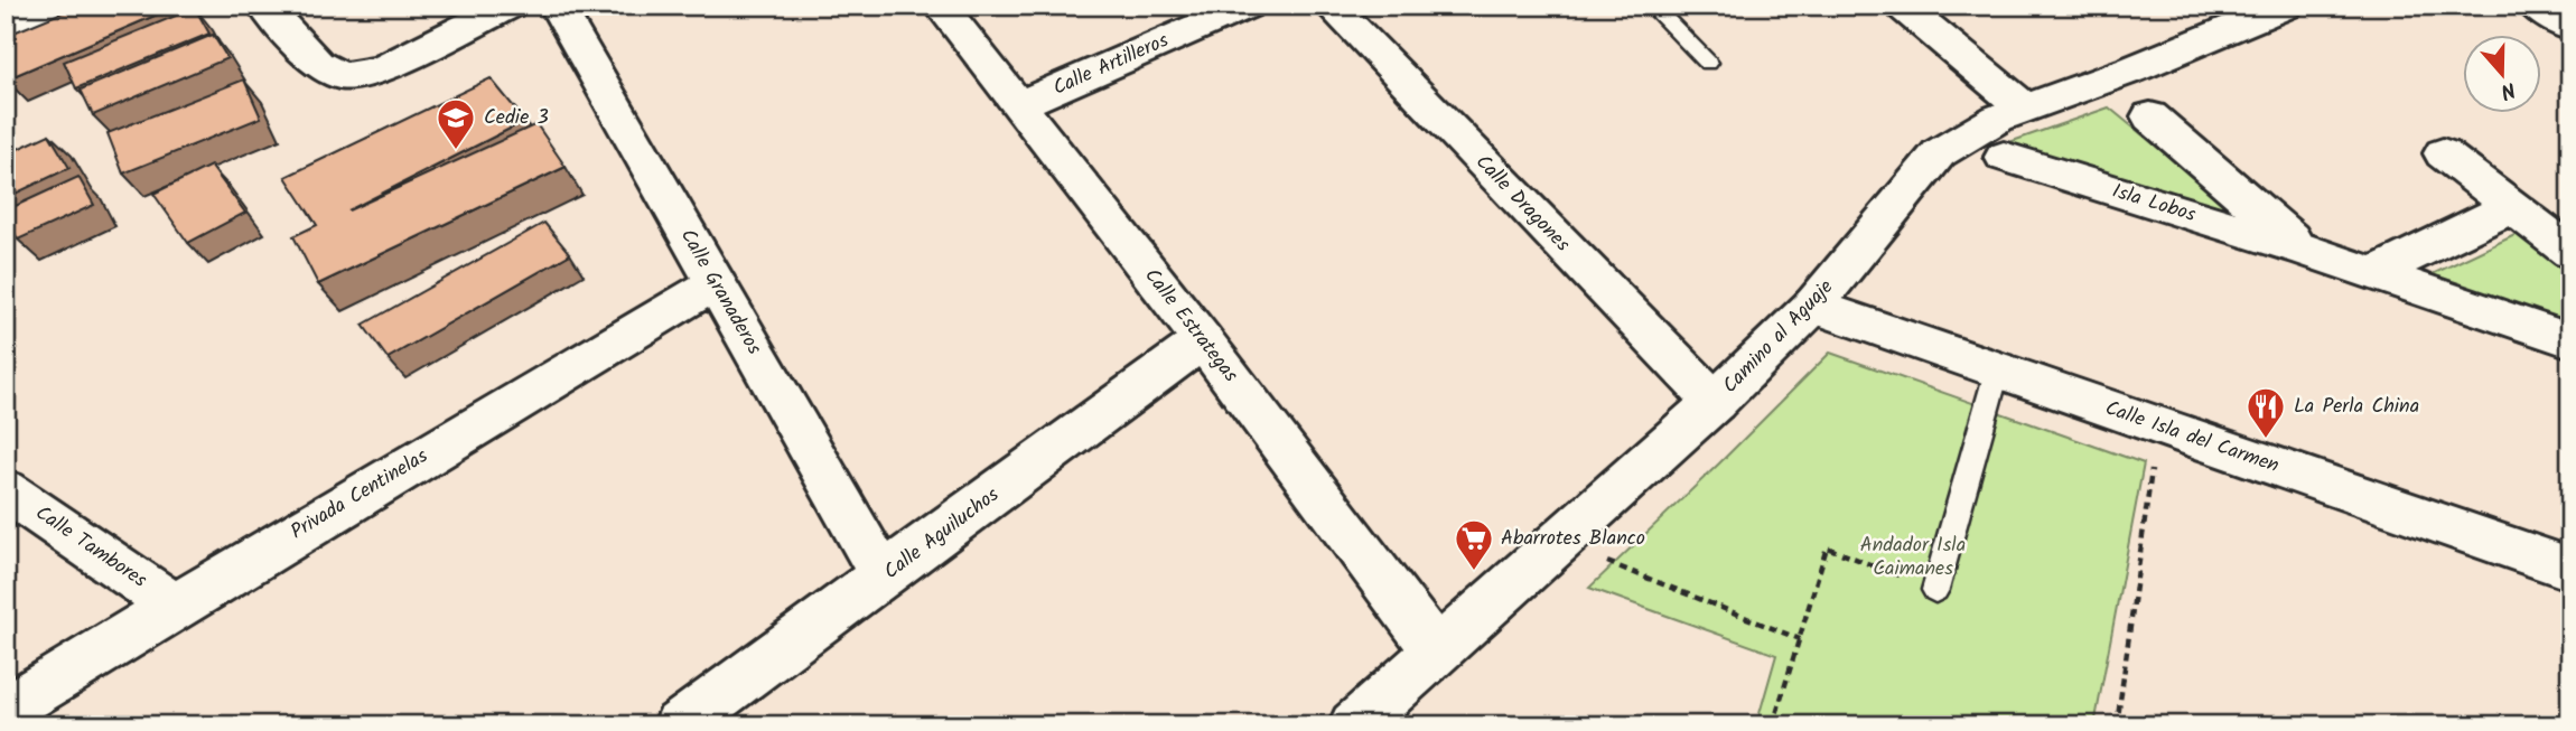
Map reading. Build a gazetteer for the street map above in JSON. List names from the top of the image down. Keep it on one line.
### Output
{"streets":{"street":["Calle Artilleros","Calle Dragones","Isla Lobos","Calle Granaderos","Calle Estrategas","Camino al Aguaje","Calle Isla del Carmen","Privada Centinelas","Calle Aguiluchos","Calle Tambores"]},"crossings":[["Calle Artilleros","Calle Estrategas"],["Calle Dragones","Camino al Aguaje"],["Calle Granaderos","Privada Centinelas"],["Calle Granaderos","Calle Aguiluchos"],["Calle Estrategas","Camino al Aguaje"],["Calle Estrategas","Calle Aguiluchos"],["Camino al Aguaje","Calle Isla del Carmen"],["Privada Centinelas","Calle Tambores"]],"parks":["Andador Isla Caimanes"],"places":{"school or university":["Cedie 3"],"restaurant":["La Perla China"],"supermarket":["Abarrotes Blanco"]},"north":"bottom"}
